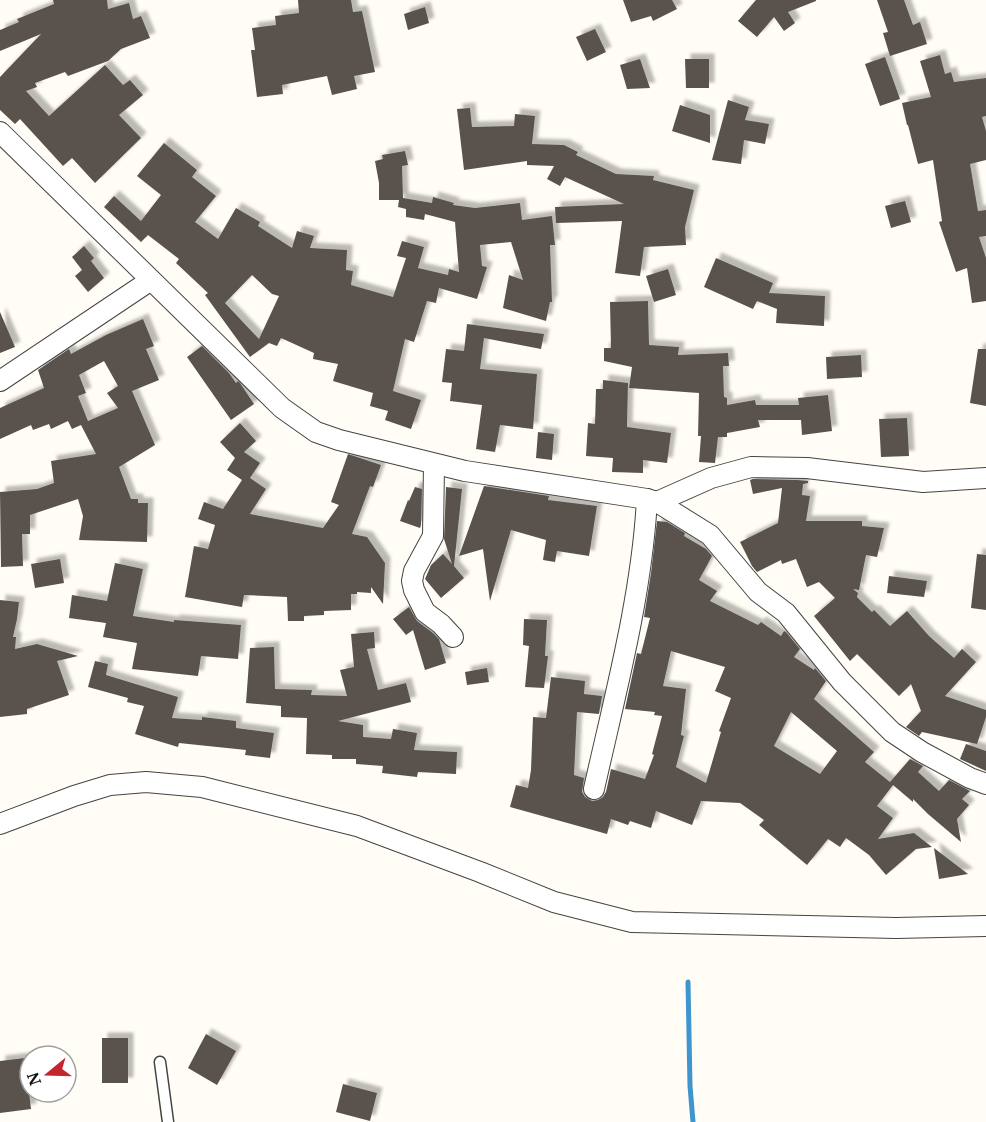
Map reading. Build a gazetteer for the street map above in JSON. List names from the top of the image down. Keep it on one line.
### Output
{"north":"left"}
